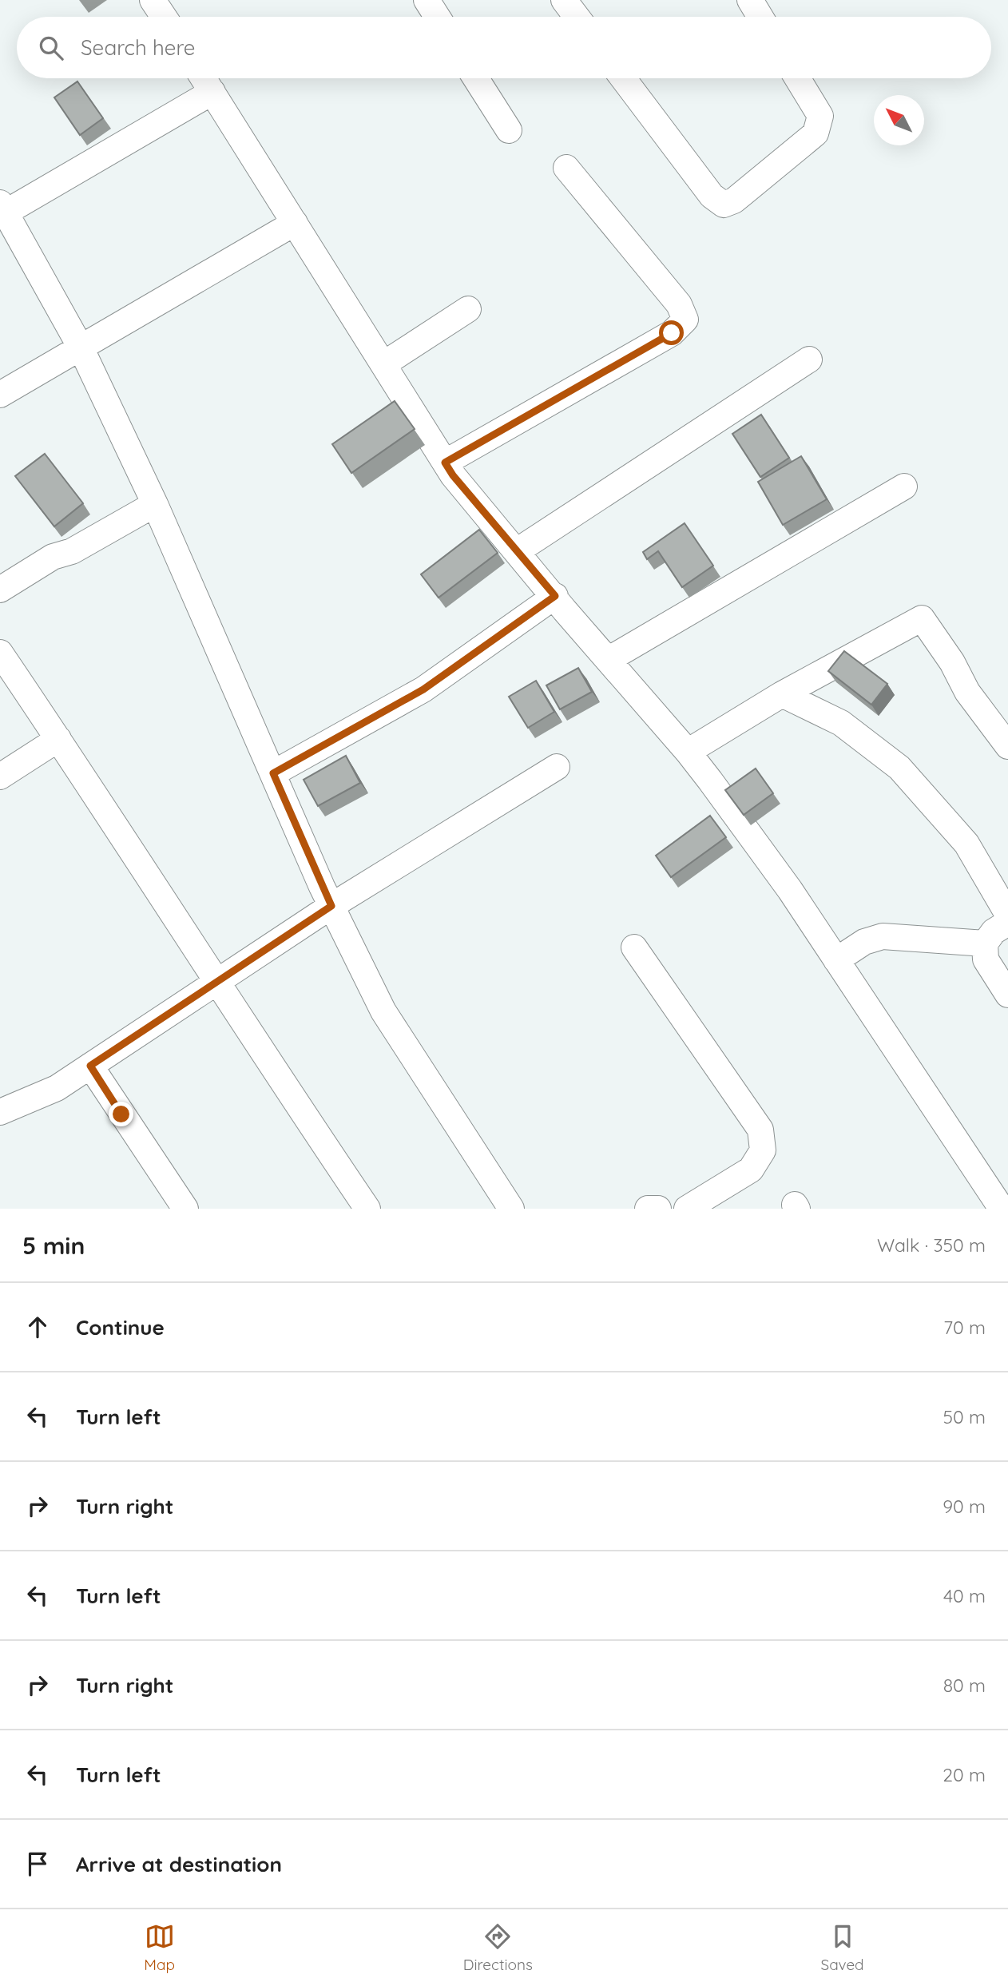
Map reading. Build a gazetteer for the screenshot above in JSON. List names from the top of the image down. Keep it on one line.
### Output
{"north":"top left","page":{"search":"Search here","heading":["5 min","Walk · 350 m"],"list":[["Continue","70 m"],["Turn left","50 m"],["Turn right","90 m"],["Turn left","40 m"],["Turn right","80 m"],["Turn left","20 m"],"Arrive at destination"],"nav":["Map","Directions","Saved"]}}
